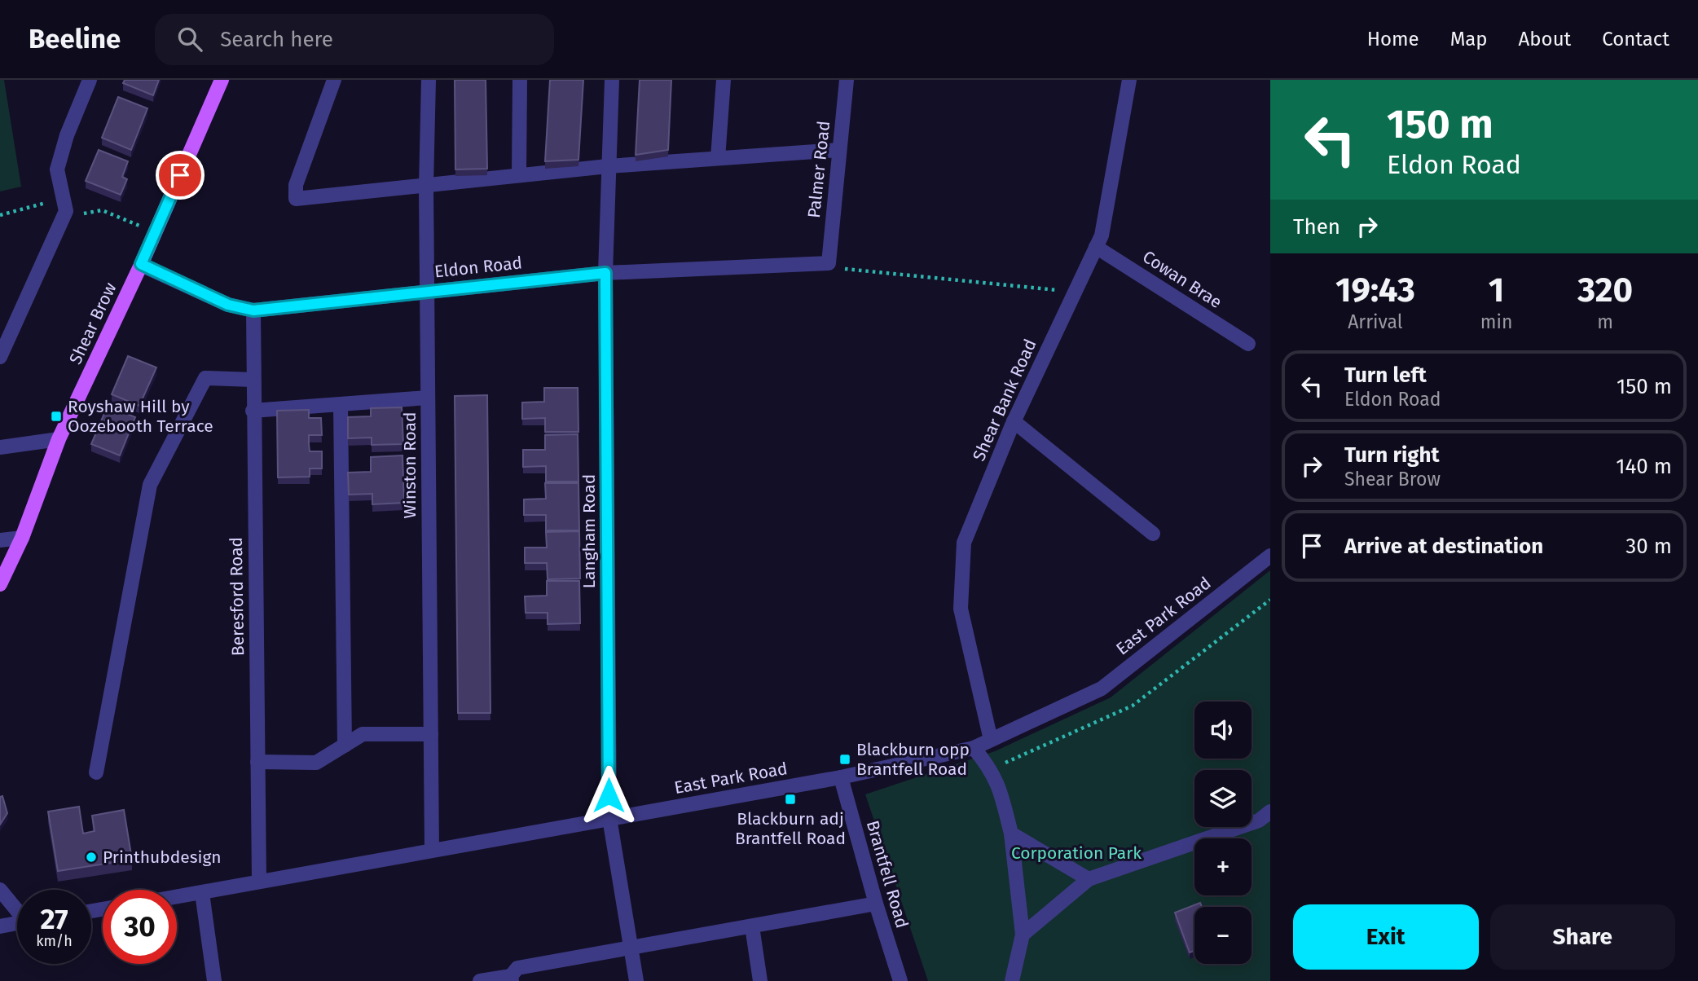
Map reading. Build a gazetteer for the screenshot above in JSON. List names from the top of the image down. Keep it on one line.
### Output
{"streets":{"main road":["Shear Brow"],"street":["Palmer Road","Eldon Road","Cowan Brae","Shear Bank Road","Winston Road","Langham Road","Beresford Road","East Park Road","Brantfell Road"]},"crossings":[["Palmer Road","Eldon Road"],["Eldon Road","Shear Brow"],["Eldon Road","Winston Road"],["Eldon Road","Langham Road"],["Eldon Road","Beresford Road"],["Cowan Brae","Shear Bank Road"],["Shear Bank Road","East Park Road"],["Winston Road","East Park Road"],["Langham Road","East Park Road"],["Beresford Road","East Park Road"],["East Park Road","Brantfell Road"]],"parks":["Corporation Park"],"places":{"transit":["Royshaw Hill by Oozebooth Terrace","Blackburn opp Brantfell Road","Blackburn adj Brantfell Road"],"other":["Printhubdesign"]},"page":{"header":"Beeline","search":"Search here","nav":["Home","Map","About","Contact"],"turn":["150 m","Eldon Road"],"then":"Then","eta":["19:43","Arrival","1","min","320","m"],"list":[{"name":"Turn left","note":"Eldon Road","value":"150 m"},{"name":"Turn right","note":"Shear Brow","value":"140 m"},{"name":"Arrive at destination","value":"30 m"}],"map_buttons":["+","−"],"speed":"27 km/h","limit":"30","buttons":["Exit","Share"]}}
